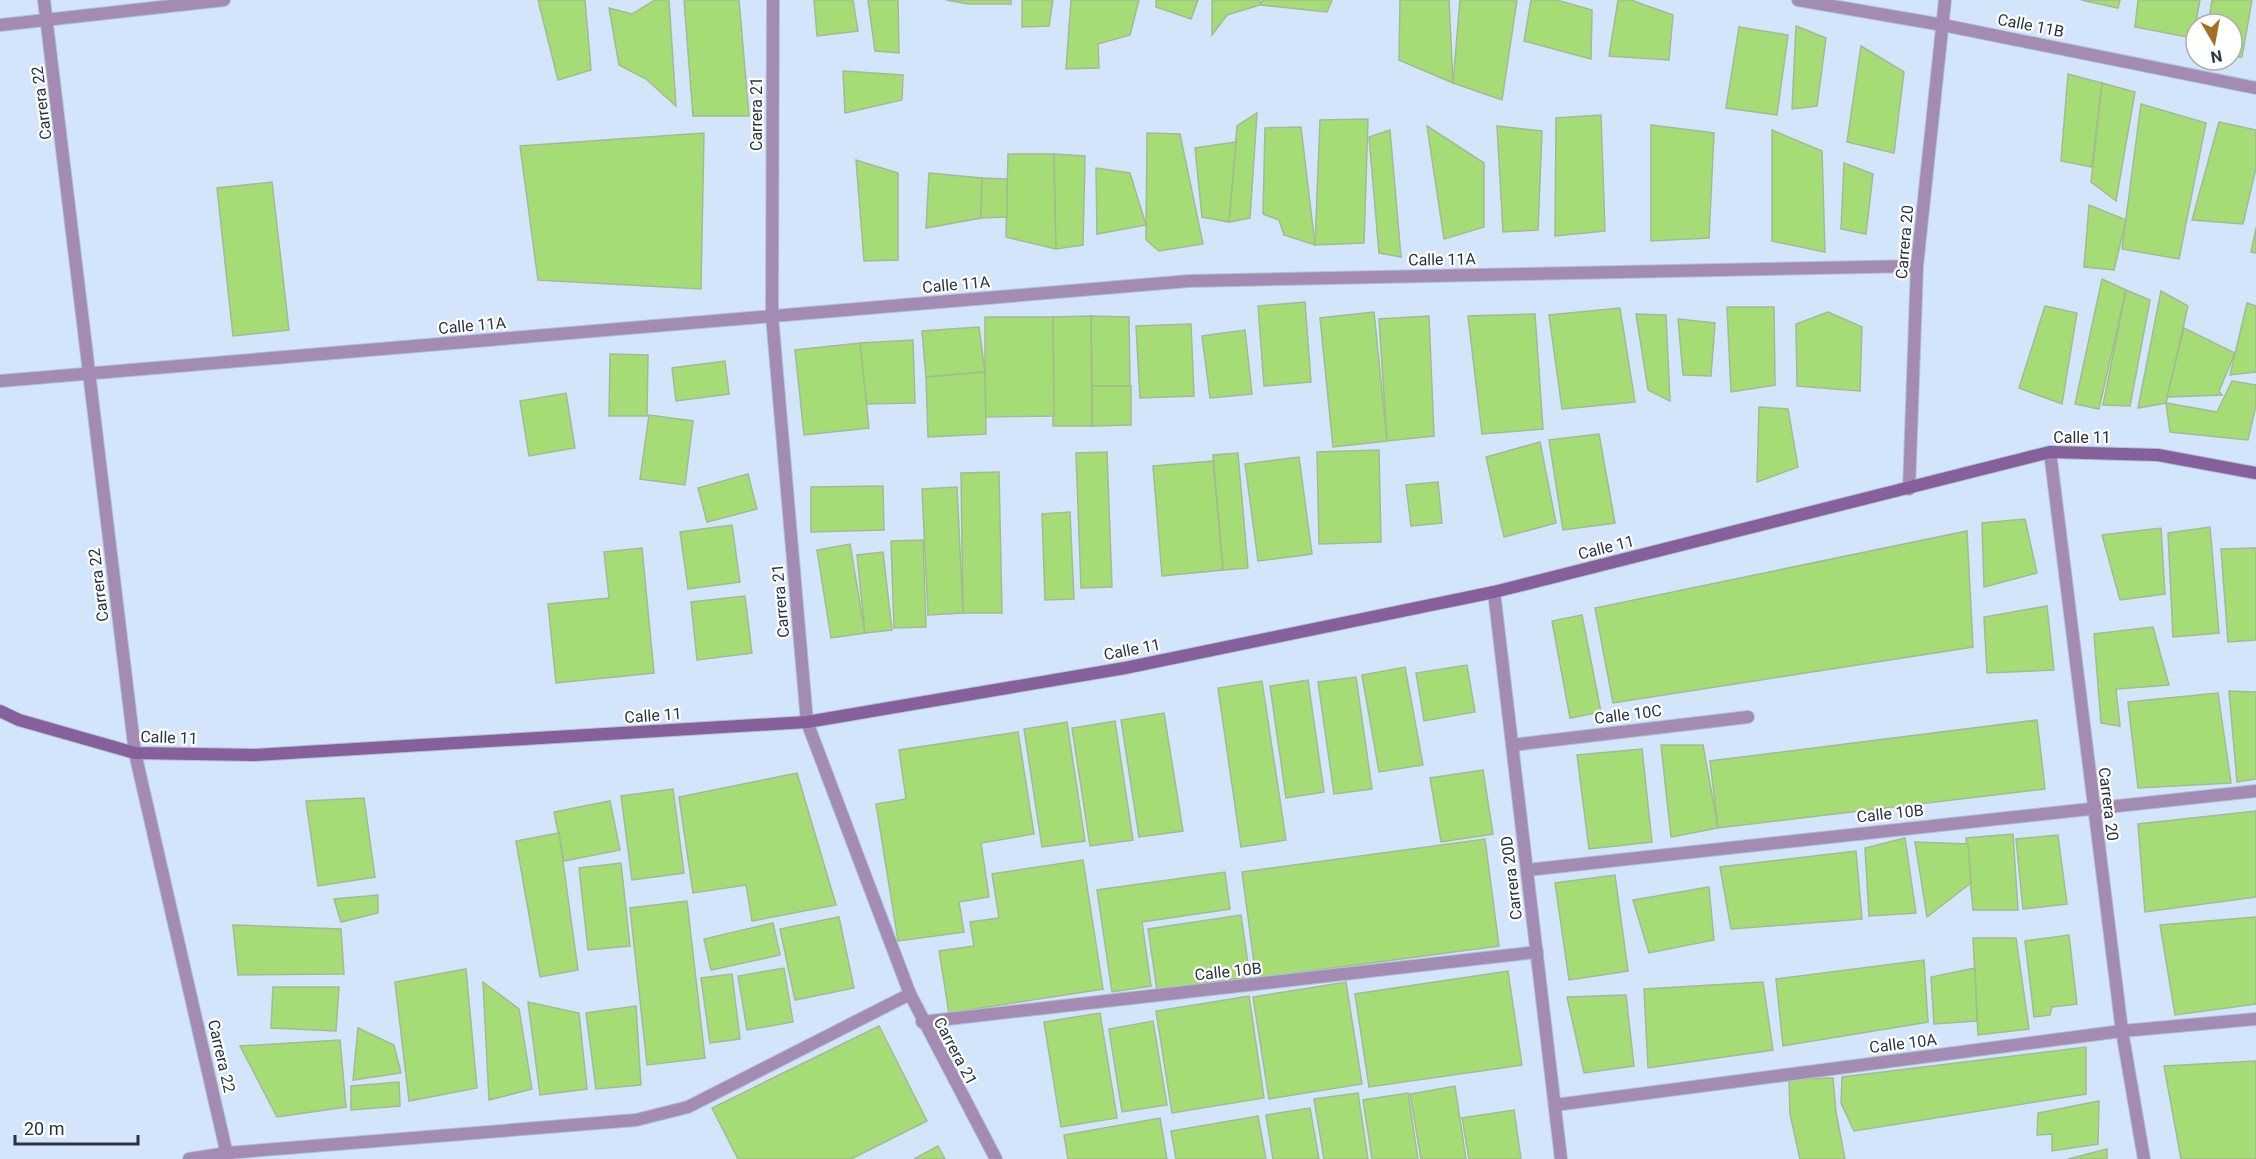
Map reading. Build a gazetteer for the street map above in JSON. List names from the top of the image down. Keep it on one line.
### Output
{"streets":{"street":["Calle 11B","Carrera 22","Carrera 21","Carrera 20","Calle 11A","Calle 11","Calle 10C","Calle 10B","Carrera 20D","Calle 10A"]},"crossings":[["Calle 11B","Carrera 20"],["Carrera 22","Calle 11A"],["Carrera 22","Calle 11"],["Carrera 21","Calle 11A"],["Carrera 21","Calle 11"],["Carrera 21","Calle 10B"],["Carrera 20","Calle 11A"],["Carrera 20","Calle 11"],["Carrera 20","Calle 10B"],["Carrera 20","Calle 10A"],["Calle 11","Carrera 20D"],["Calle 10C","Carrera 20D"],["Calle 10B","Carrera 20D"],["Carrera 20D","Calle 10A"]],"scale_bar":"20 m","north":"bottom"}
